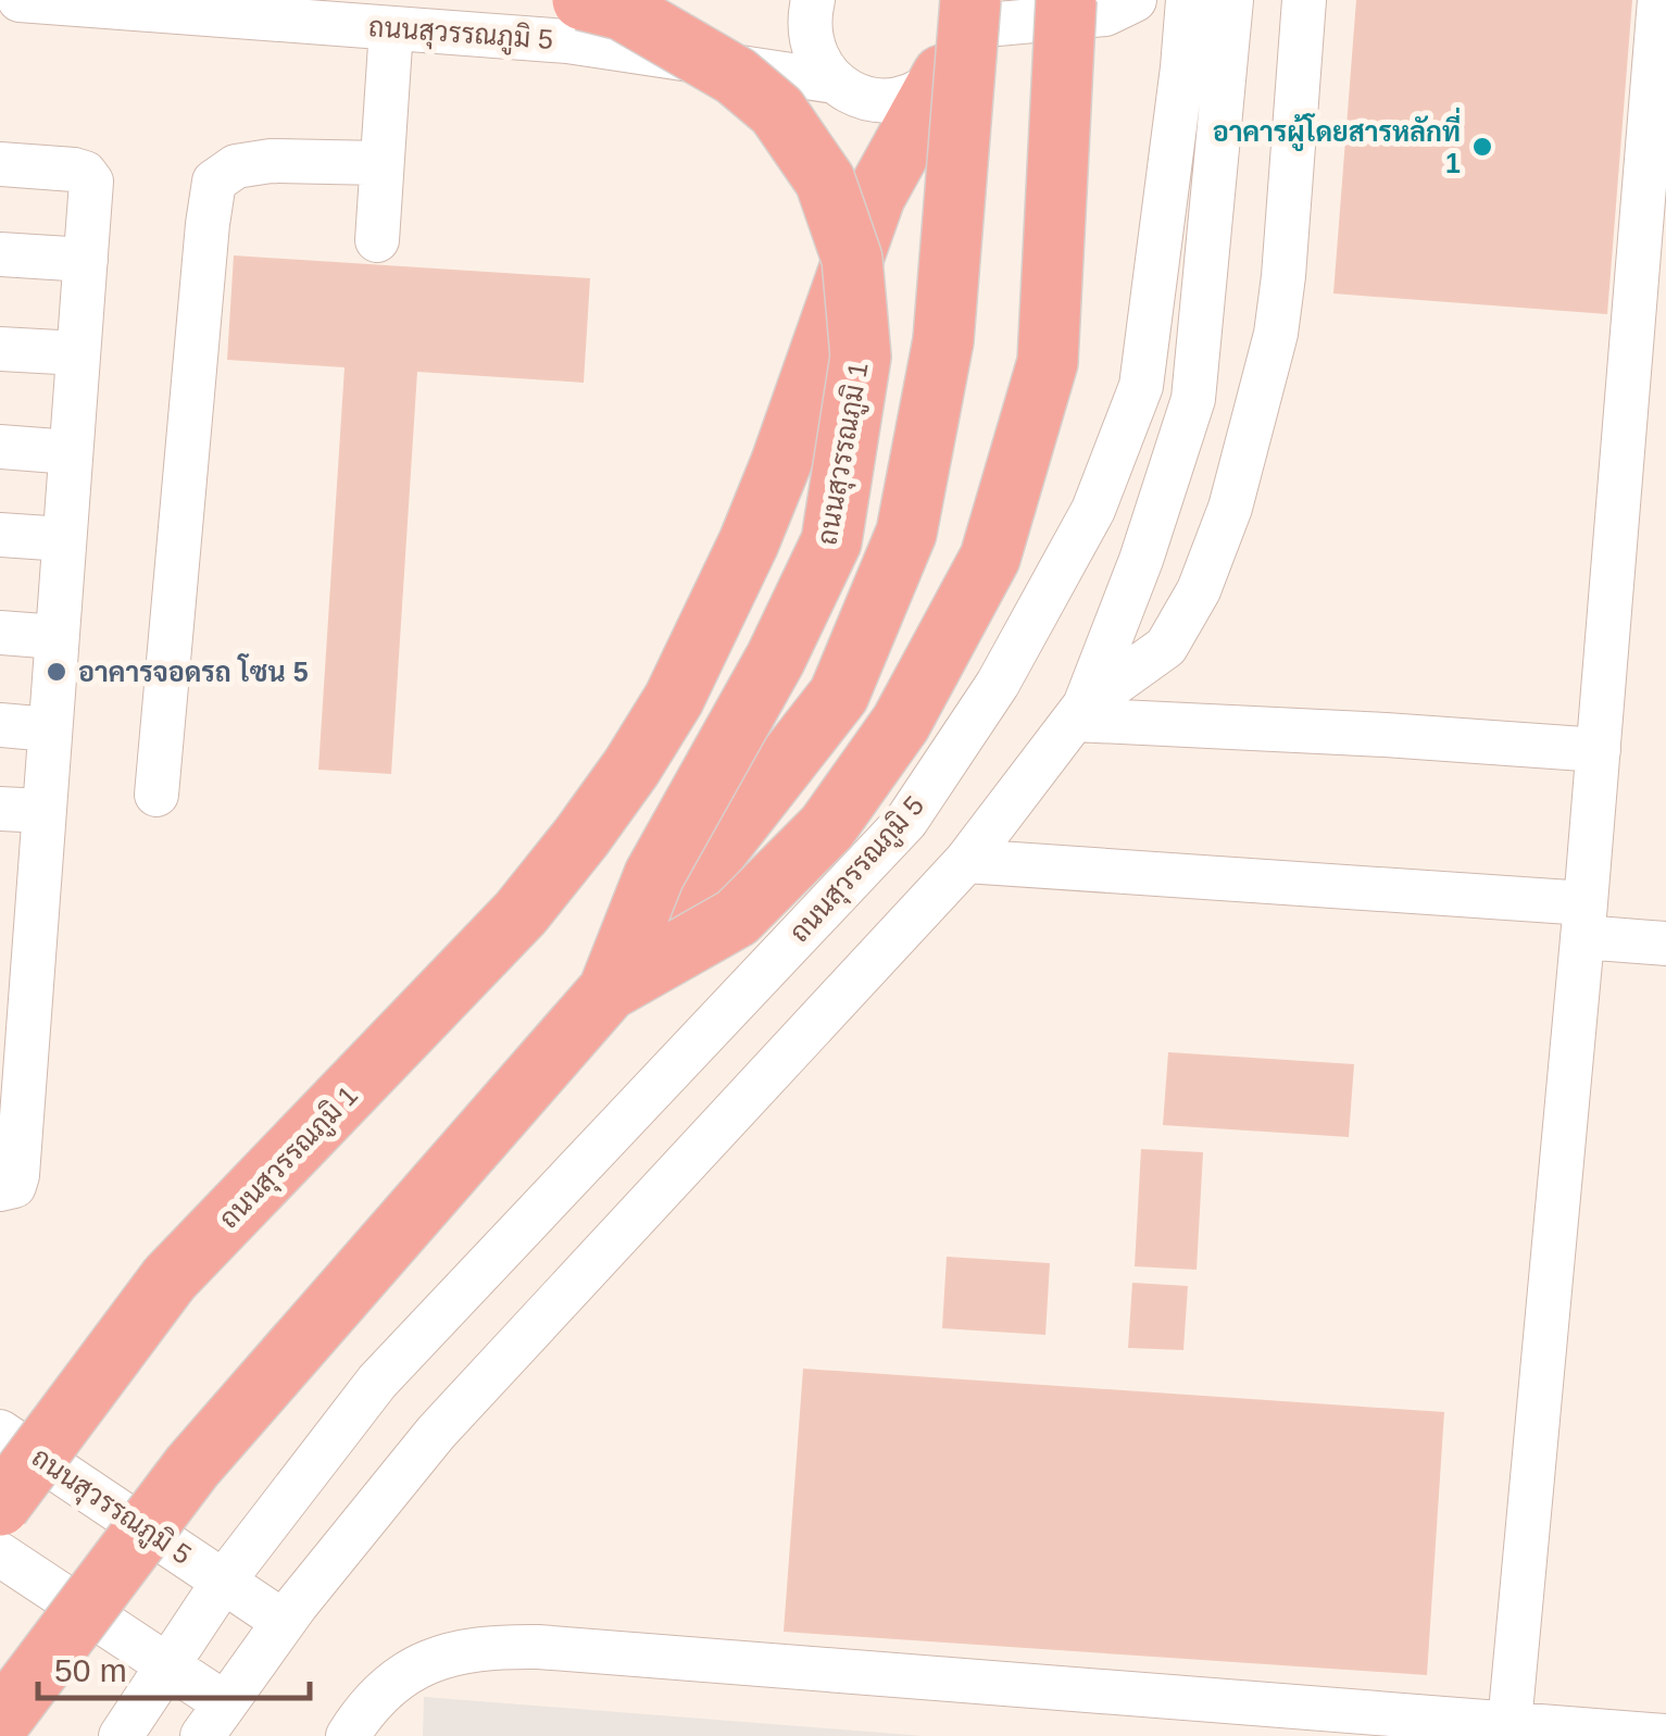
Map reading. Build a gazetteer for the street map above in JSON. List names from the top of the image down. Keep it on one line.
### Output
{"streets":{"highway":["ถนนสุวรรณภูมิ 1"],"street":["ถนนสุวรรณภูมิ 5"]},"crossings":[["ถนนสุวรรณภูมิ 5","ถนนสุวรรณภูมิ 1"]],"places":["อาคารผู้โดยสารหลักที่ 1","อาคารจอดรถ โซน 5"],"scale_bar":"50 m"}
